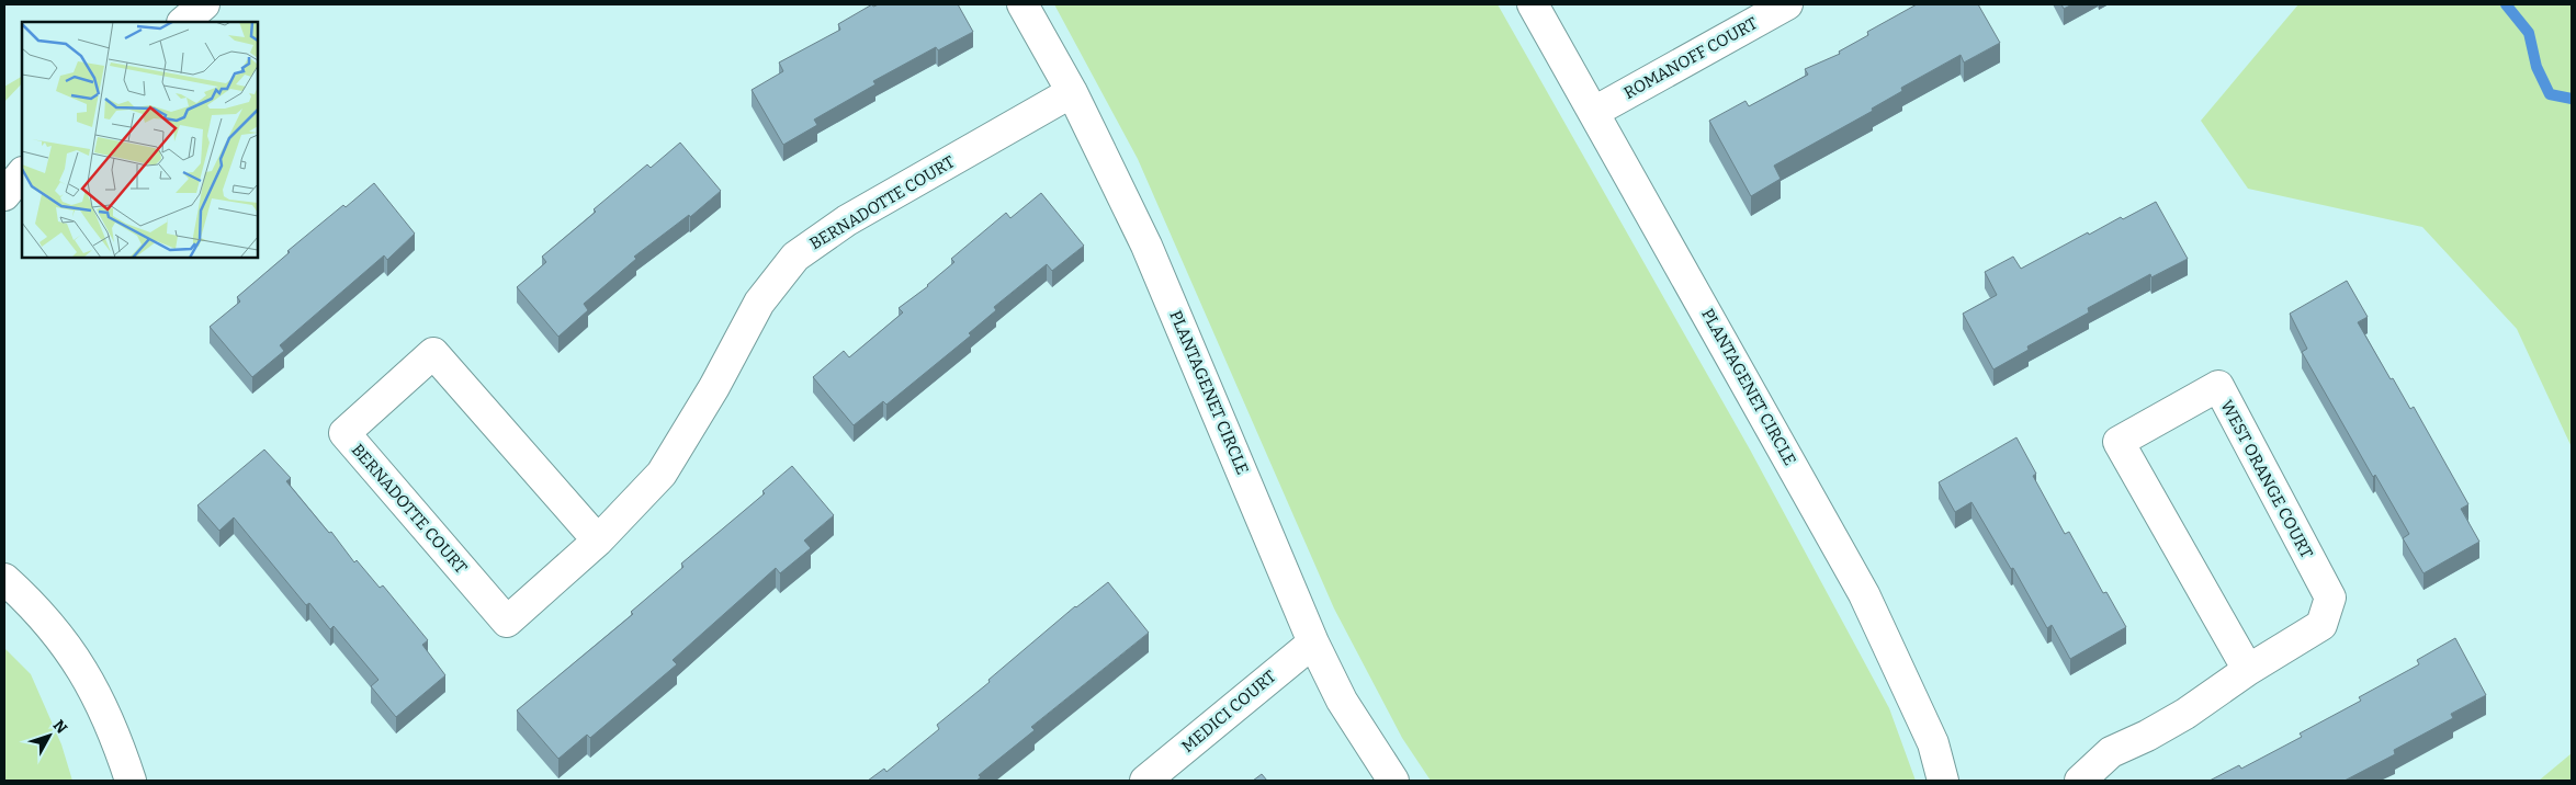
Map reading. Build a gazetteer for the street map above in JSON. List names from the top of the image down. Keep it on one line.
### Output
{"streets":{"street":["ROMANOFF COURT","BERNADOTTE COURT","PLANTAGENET CIRCLE","WEST ORANGE COURT","MEDICI COURT"]},"crossings":[["ROMANOFF COURT","PLANTAGENET CIRCLE"],["BERNADOTTE COURT","PLANTAGENET CIRCLE"],["PLANTAGENET CIRCLE","MEDICI COURT"]],"north":"top right"}
